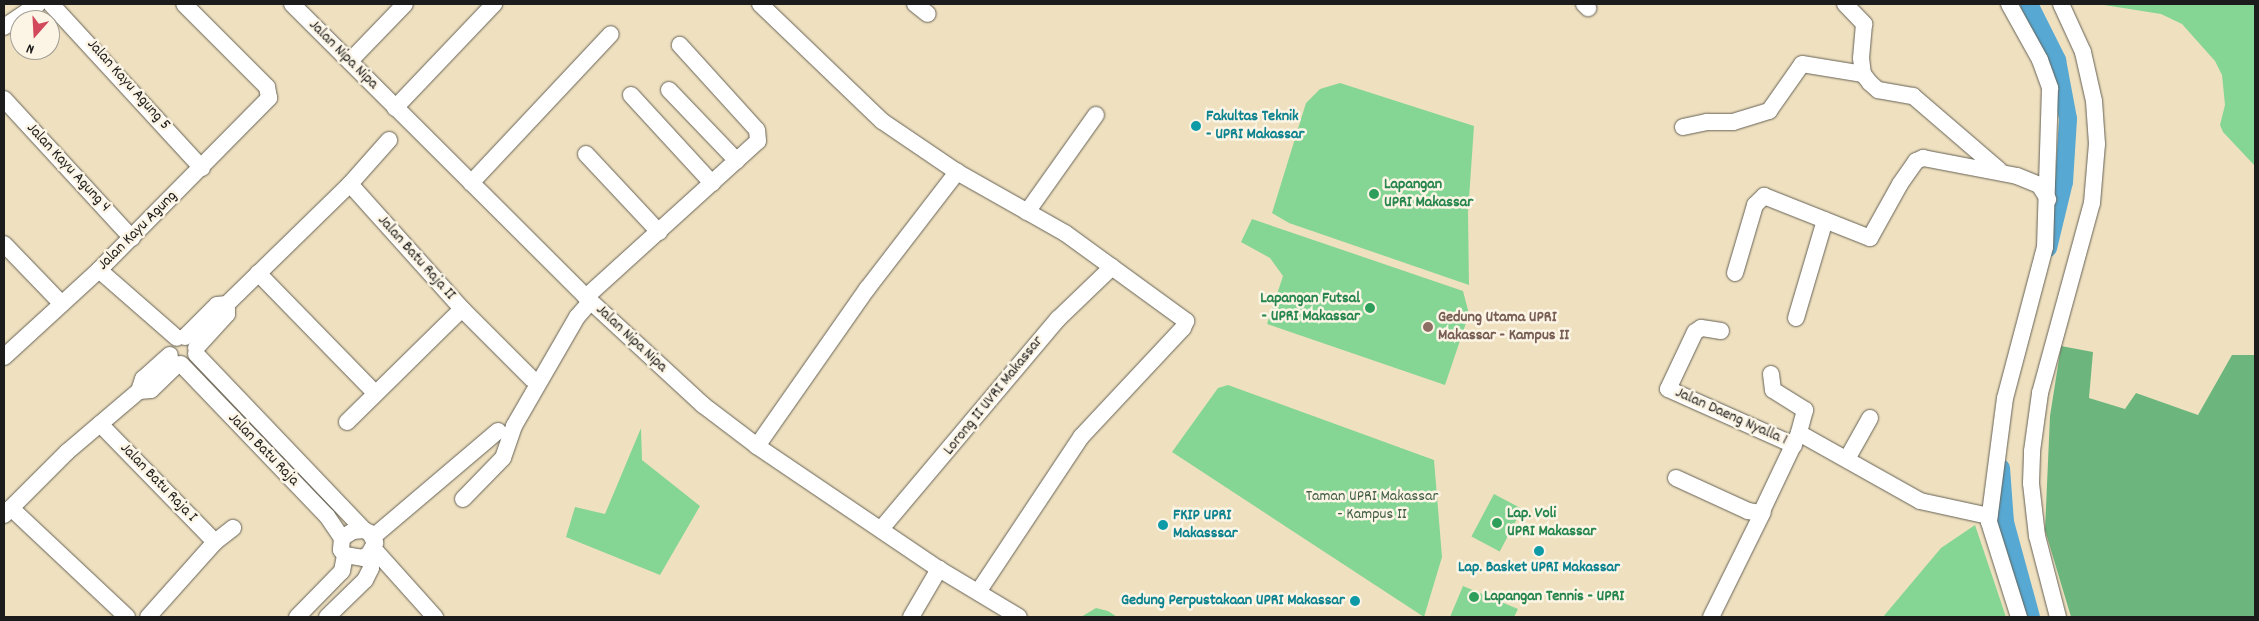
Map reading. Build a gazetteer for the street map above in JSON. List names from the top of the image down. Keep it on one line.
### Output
{"streets":{"street":["Jalan Nipa Nipa","Jalan Kayu Agung 5","Jalan Kayu Agung 4","Jalan Kayu Agung","Jalan Batu Raja II","Lorong II UVRI Makassar","Jalan Daeng Nyalla 1","Jalan Batu Raja","Jalan Batu Raja I"]},"crossings":[["Jalan Nipa Nipa","Lorong II UVRI Makassar"],["Jalan Kayu Agung 5","Jalan Kayu Agung"],["Jalan Kayu Agung 4","Jalan Kayu Agung"]],"parks":["Taman UPRI Makassar - Kampus II"],"places":["Fakultas Teknik - UPRI Makassar","Lapangan UPRI Makassar","Lapangan Futsal - UPRI Makassar","Gedung Utama UPRI Makassar - Kampus II","Lap. Voli UPRI Makassar","FKIP UPRI Makasssar","Lap. Basket UPRI Makassar","Lapangan Tennis - UPRI","Gedung Perpustakaan UPRI Makassar"],"north":"bottom"}
